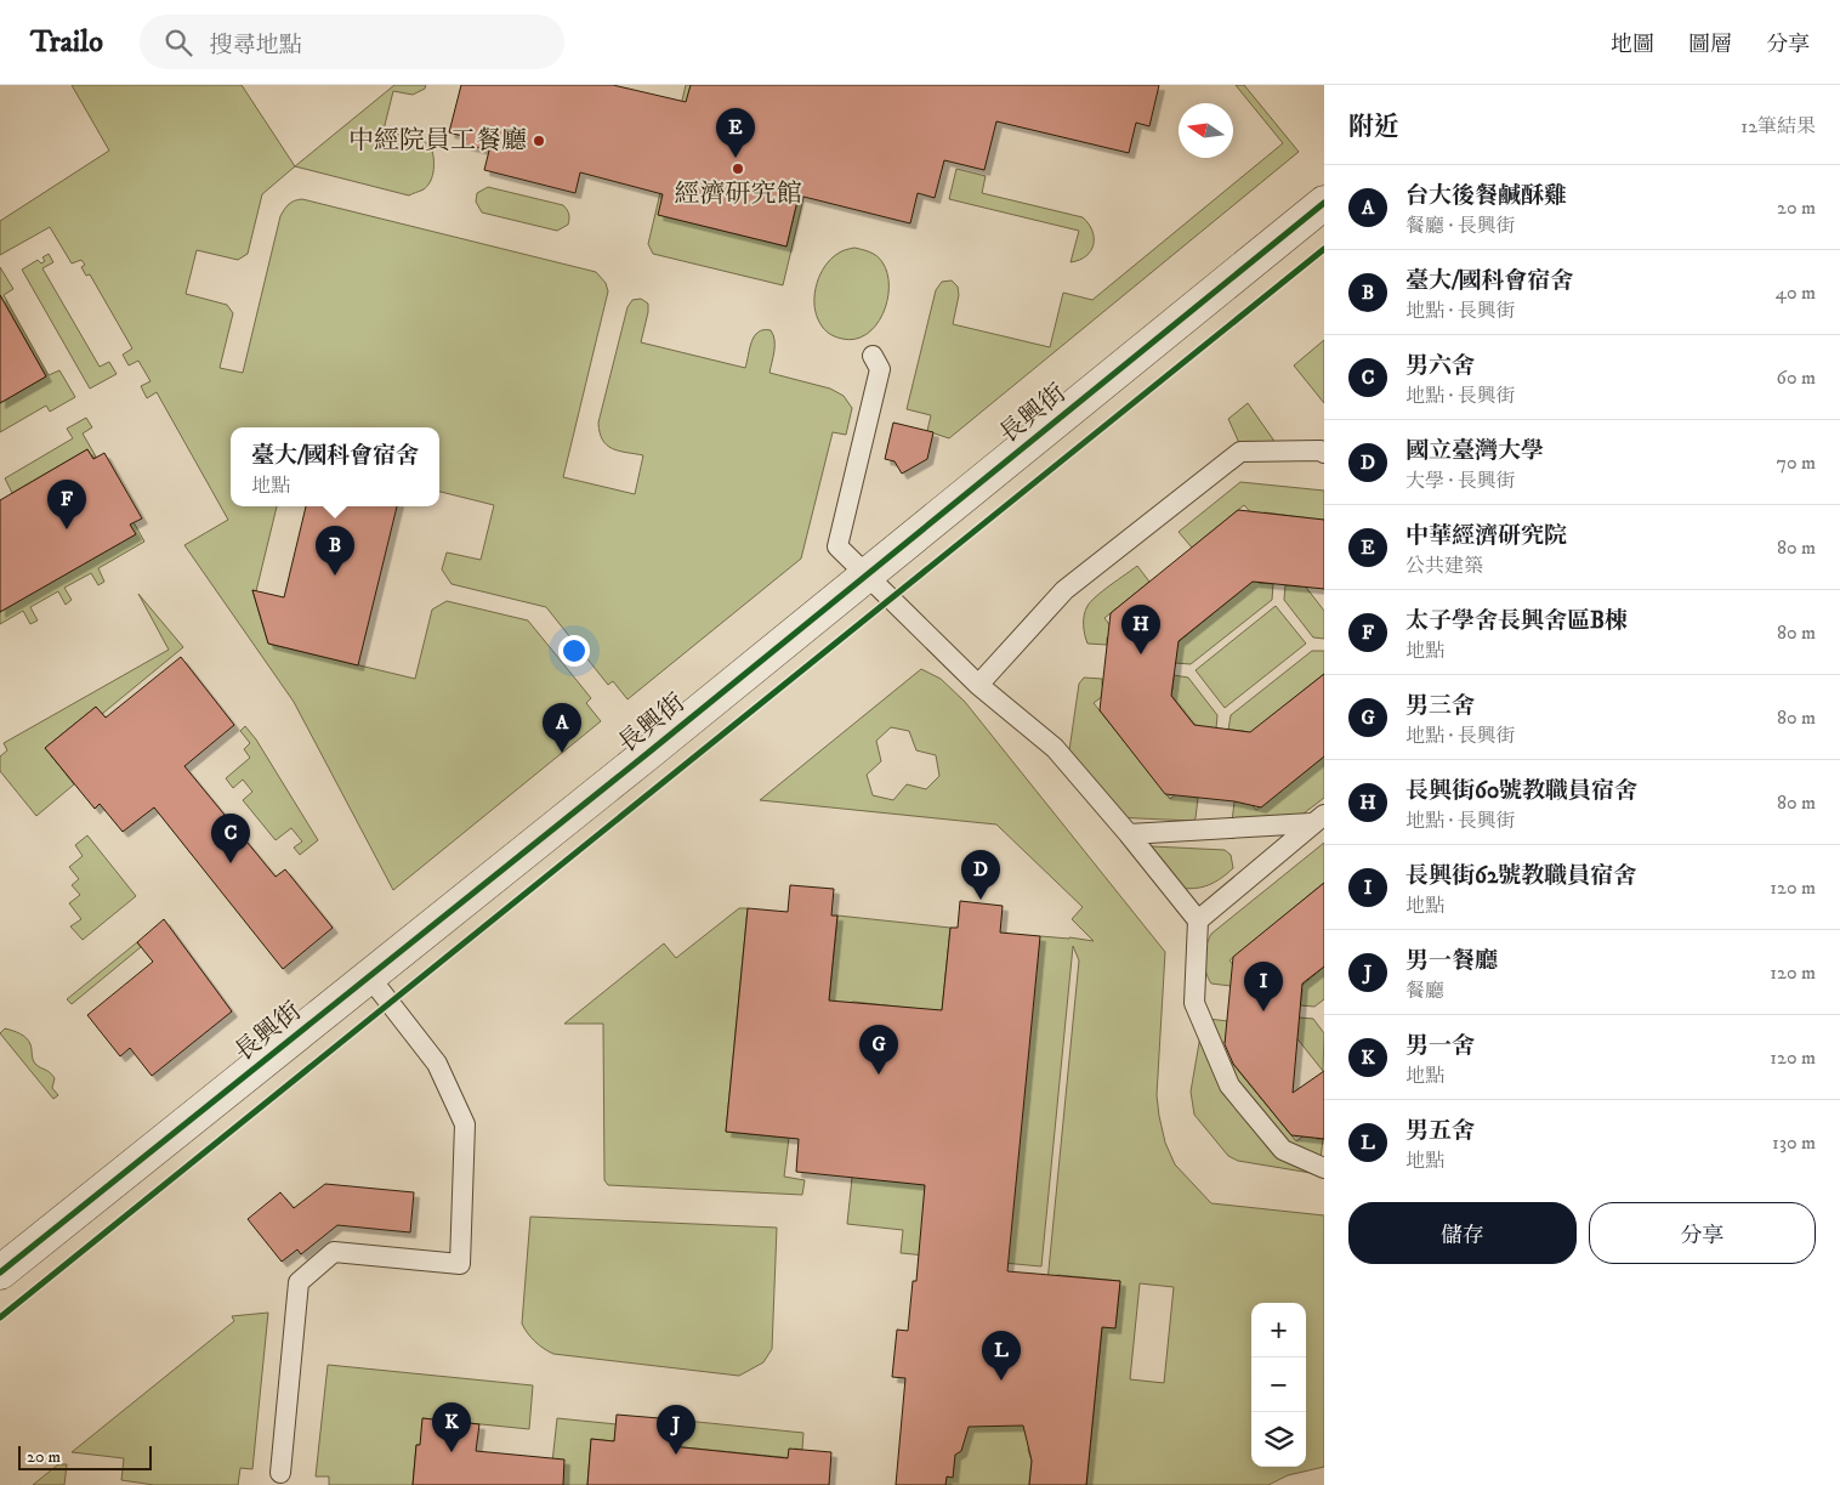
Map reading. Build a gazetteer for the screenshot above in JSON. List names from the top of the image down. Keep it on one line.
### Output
{"streets":{"street":["長興街"]},"places":["中經院員工餐廳","經濟研究館"],"scale_bar":"20 m","north":"left","page":{"header":"Trailo","search":"搜尋地點","nav":["地圖","圖層","分享"],"heading":["附近","12筆結果"],"pins":["E","F","B","H","A","C","D","I","G","L","K","J"],"list":[{"mark":"A","name":"台大後餐鹹酥雞","note":"餐廳 · 長興街","value":"20 m"},{"mark":"B","name":"臺大/國科會宿舍","note":"地點 · 長興街","value":"40 m"},{"mark":"C","name":"男六舍","note":"地點 · 長興街","value":"60 m"},{"mark":"D","name":"國立臺灣大學","note":"大學 · 長興街","value":"70 m"},{"mark":"E","name":"中華經濟研究院","note":"公共建築","value":"80 m"},{"mark":"F","name":"太子學舍長興舍區B棟","note":"地點","value":"80 m"},{"mark":"G","name":"男三舍","note":"地點 · 長興街","value":"80 m"},{"mark":"H","name":"長興街60號教職員宿舍","note":"地點 · 長興街","value":"80 m"},{"mark":"I","name":"長興街62號教職員宿舍","note":"地點","value":"120 m"},{"mark":"J","name":"男一餐廳","note":"餐廳","value":"120 m"},{"mark":"K","name":"男一舍","note":"地點","value":"120 m"},{"mark":"L","name":"男五舍","note":"地點","value":"130 m"}],"popup":["臺大/國科會宿舍","地點"],"buttons":["儲存","分享"],"map_buttons":["+","−"],"scale":"20 m"}}
